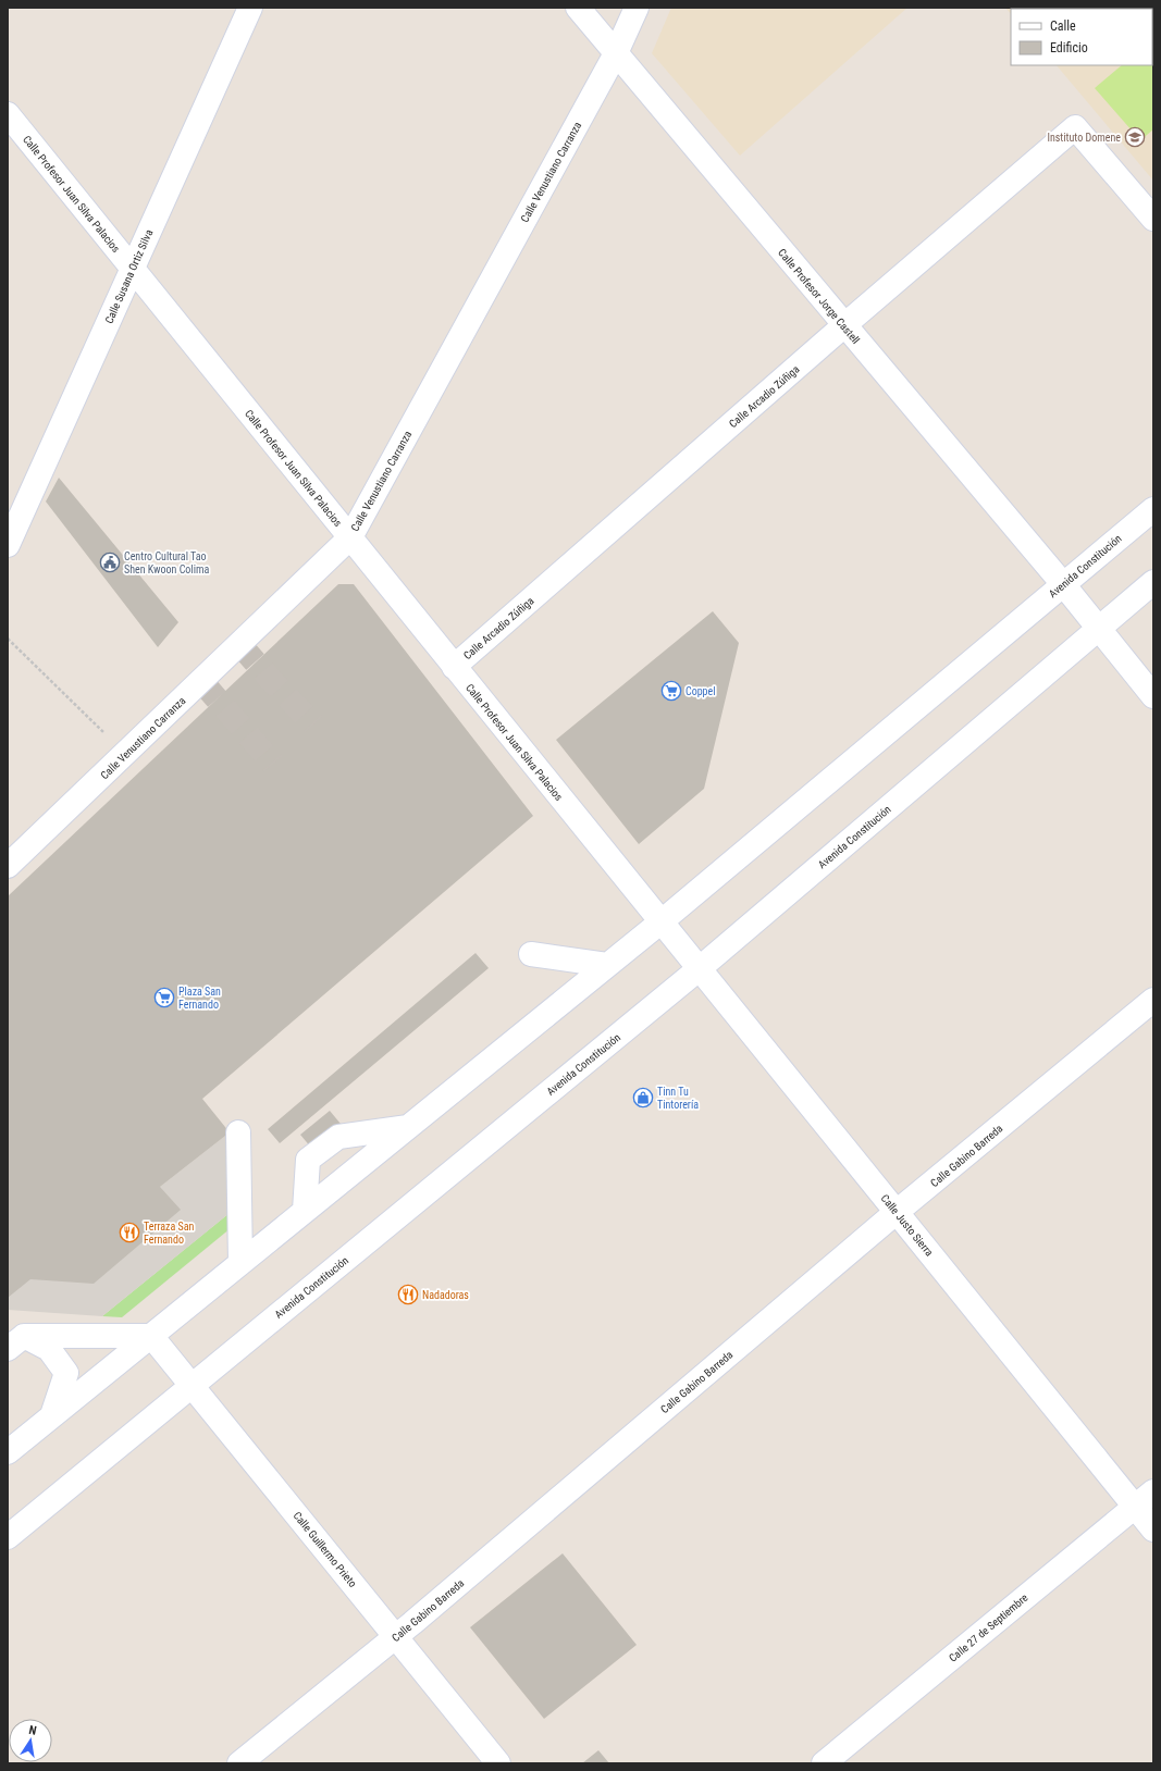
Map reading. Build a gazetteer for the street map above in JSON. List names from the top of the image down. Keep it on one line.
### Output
{"streets":{"street":["Calle Venustiano Carranza","Calle Profesor Juan Silva Palacios","Calle Susana Ortiz Silva","Calle Profesor Jorge Castell","Calle Arcadio Zúñiga","Avenida Constitución","Calle Gabino Barreda","Calle Justo Sierra","Calle Guillermo Prieto","Calle 27 de Septiembre"]},"crossings":[["Calle Venustiano Carranza","Calle Profesor Juan Silva Palacios"],["Calle Venustiano Carranza","Calle Profesor Jorge Castell"],["Calle Profesor Juan Silva Palacios","Calle Susana Ortiz Silva"],["Calle Profesor Juan Silva Palacios","Calle Arcadio Zúñiga"],["Calle Profesor Juan Silva Palacios","Avenida Constitución"],["Calle Profesor Juan Silva Palacios","Calle Justo Sierra"],["Calle Profesor Jorge Castell","Calle Arcadio Zúñiga"],["Calle Profesor Jorge Castell","Avenida Constitución"],["Avenida Constitución","Calle Justo Sierra"],["Avenida Constitución","Calle Guillermo Prieto"],["Calle Gabino Barreda","Calle Justo Sierra"],["Calle Gabino Barreda","Calle Guillermo Prieto"],["Calle Justo Sierra","Calle 27 de Septiembre"]],"places":{"school or university":["Instituto Domene"],"public building":["Centro Cultural Tao Shen Kwoon Colima"],"supermarket":["Coppel","Plaza San Fernando"],"shop":["Tinn Tu Tintorería"],"restaurant":["Terraza San Fernando","Nadadoras"]},"legend":["Calle","Edificio"],"north":"top"}
